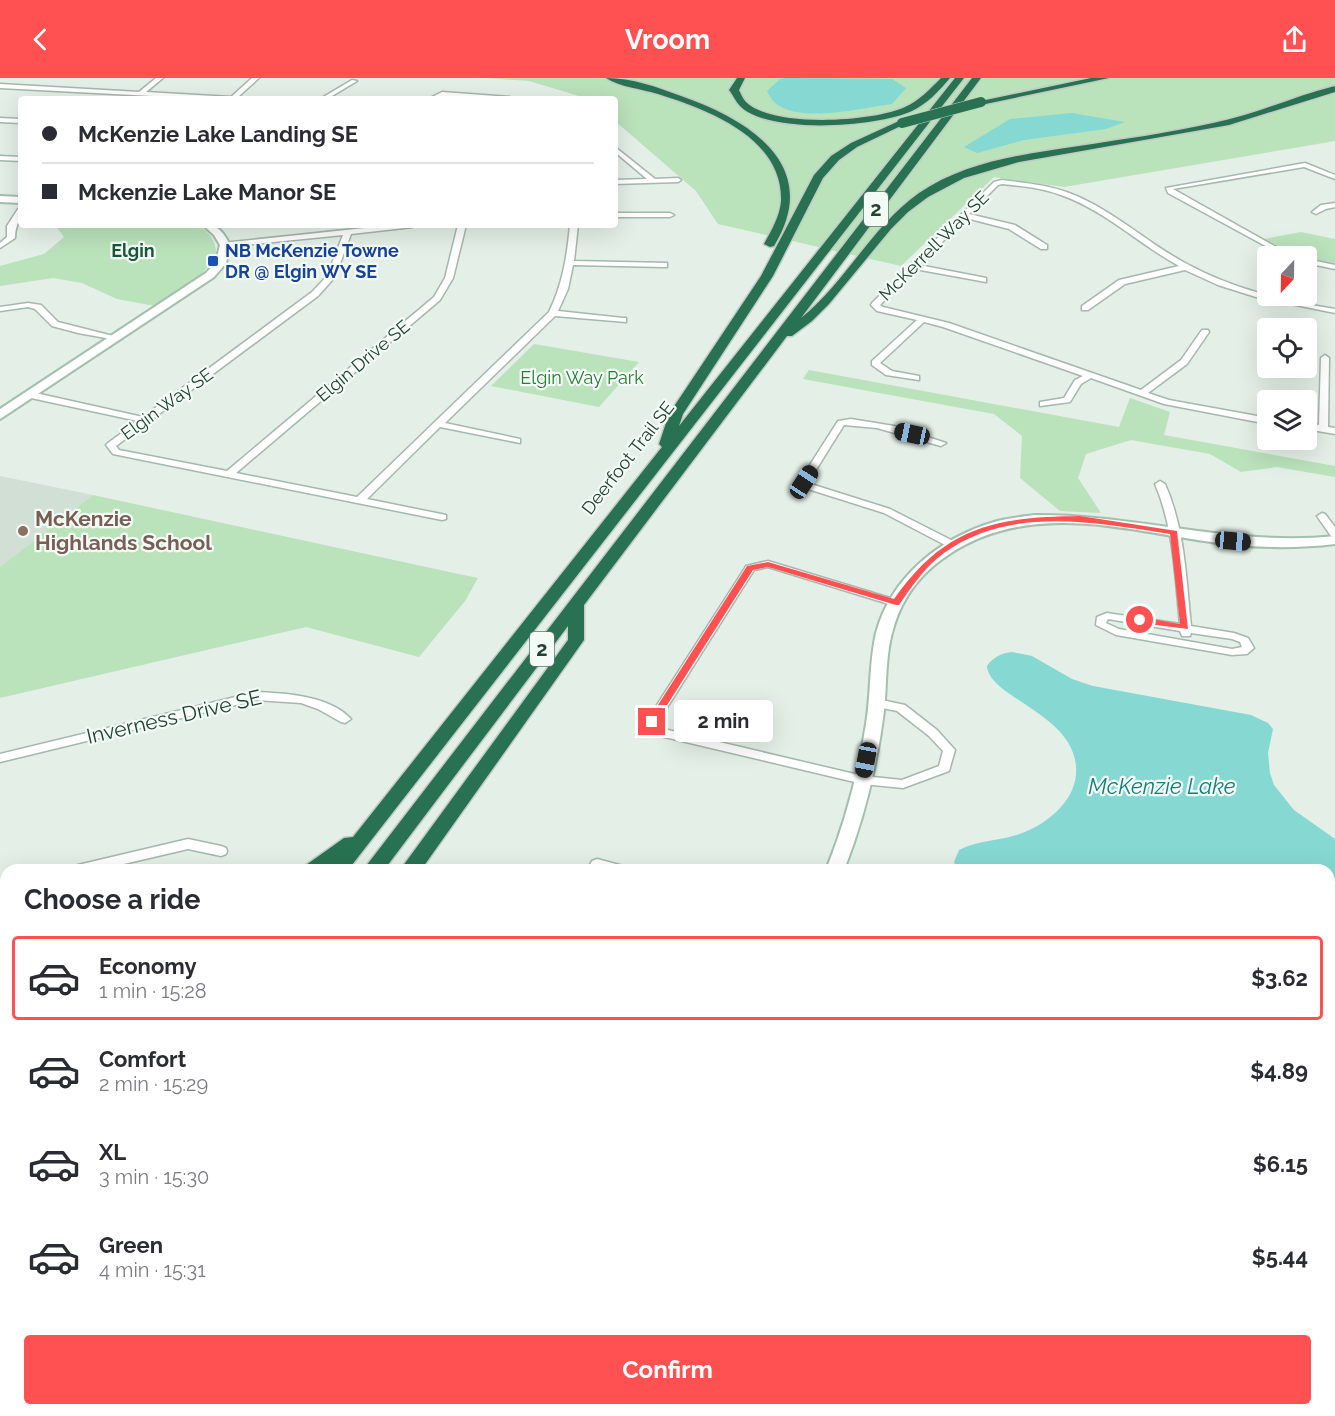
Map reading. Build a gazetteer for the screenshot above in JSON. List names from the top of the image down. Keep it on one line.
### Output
{"streets":{"highway":["2","Deerfoot Trail SE"],"street":["McKerrell Way SE","Elgin Drive SE","Elgin Way SE","Inverness Drive SE"]},"crossings":[["Elgin Drive SE","Elgin Way SE"]],"districts":["Elgin"],"water":["McKenzie Lake"],"parks":["Elgin Way Park"],"places":{"transit":["NB McKenzie Towne DR @ Elgin WY SE"],"other":["McKenzie Highlands School"]},"north":"bottom","page":{"header":"Vroom","banner":["McKenzie Lake Landing SE","Mckenzie Lake Manor SE"],"bubble":"2 min","heading":"Choose a ride","list":[{"name":"Economy","note":"1 min · 15:28","value":"$3.62"},{"name":"Comfort","note":"2 min · 15:29","value":"$4.89"},{"name":"XL","note":"3 min · 15:30","value":"$6.15"},{"name":"Green","note":"4 min · 15:31","value":"$5.44"}],"buttons":"Confirm"}}
